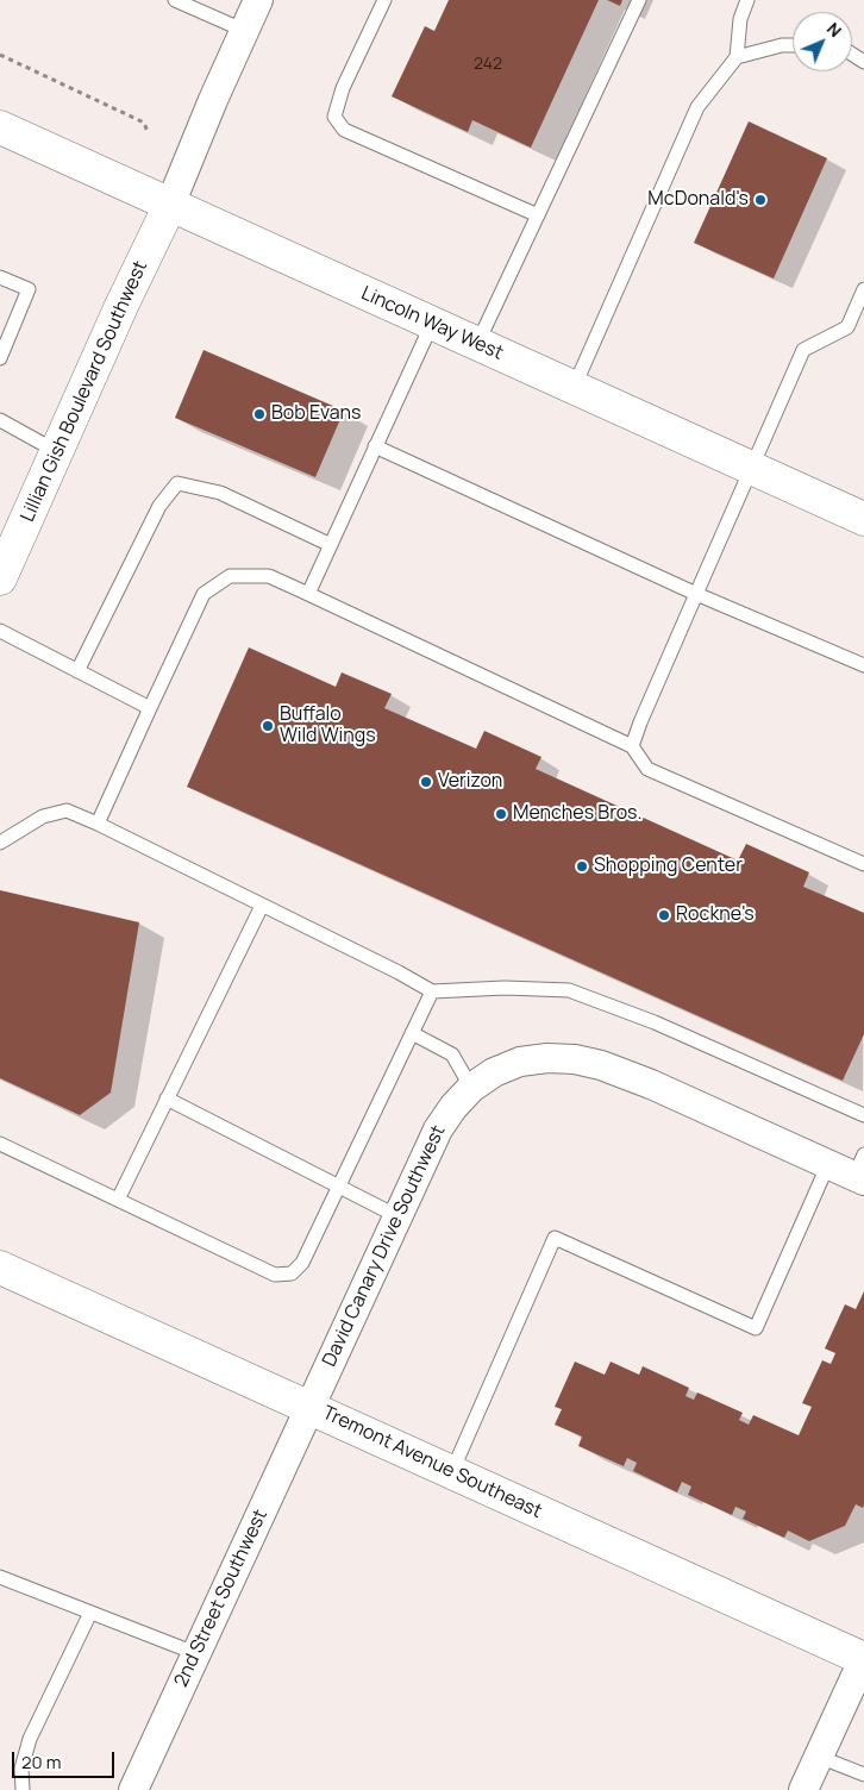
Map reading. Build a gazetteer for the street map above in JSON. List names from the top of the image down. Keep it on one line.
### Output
{"streets":{"main road":["Lincoln Way West","Lillian Gish Boulevard Southwest","Tremont Avenue Southeast"],"street":["David Canary Drive Southwest","2nd Street Southwest"]},"crossings":[["Lincoln Way West","Lillian Gish Boulevard Southwest"],["David Canary Drive Southwest","Tremont Avenue Southeast"],["David Canary Drive Southwest","2nd Street Southwest"],["Tremont Avenue Southeast","2nd Street Southwest"]],"places":["McDonald's","Bob Evans","Buffalo Wild Wings","Verizon","Menches Bros.","Shopping Center","Rockne's"],"house_numbers":["242"],"scale_bar":"20 m","north":"top right"}
